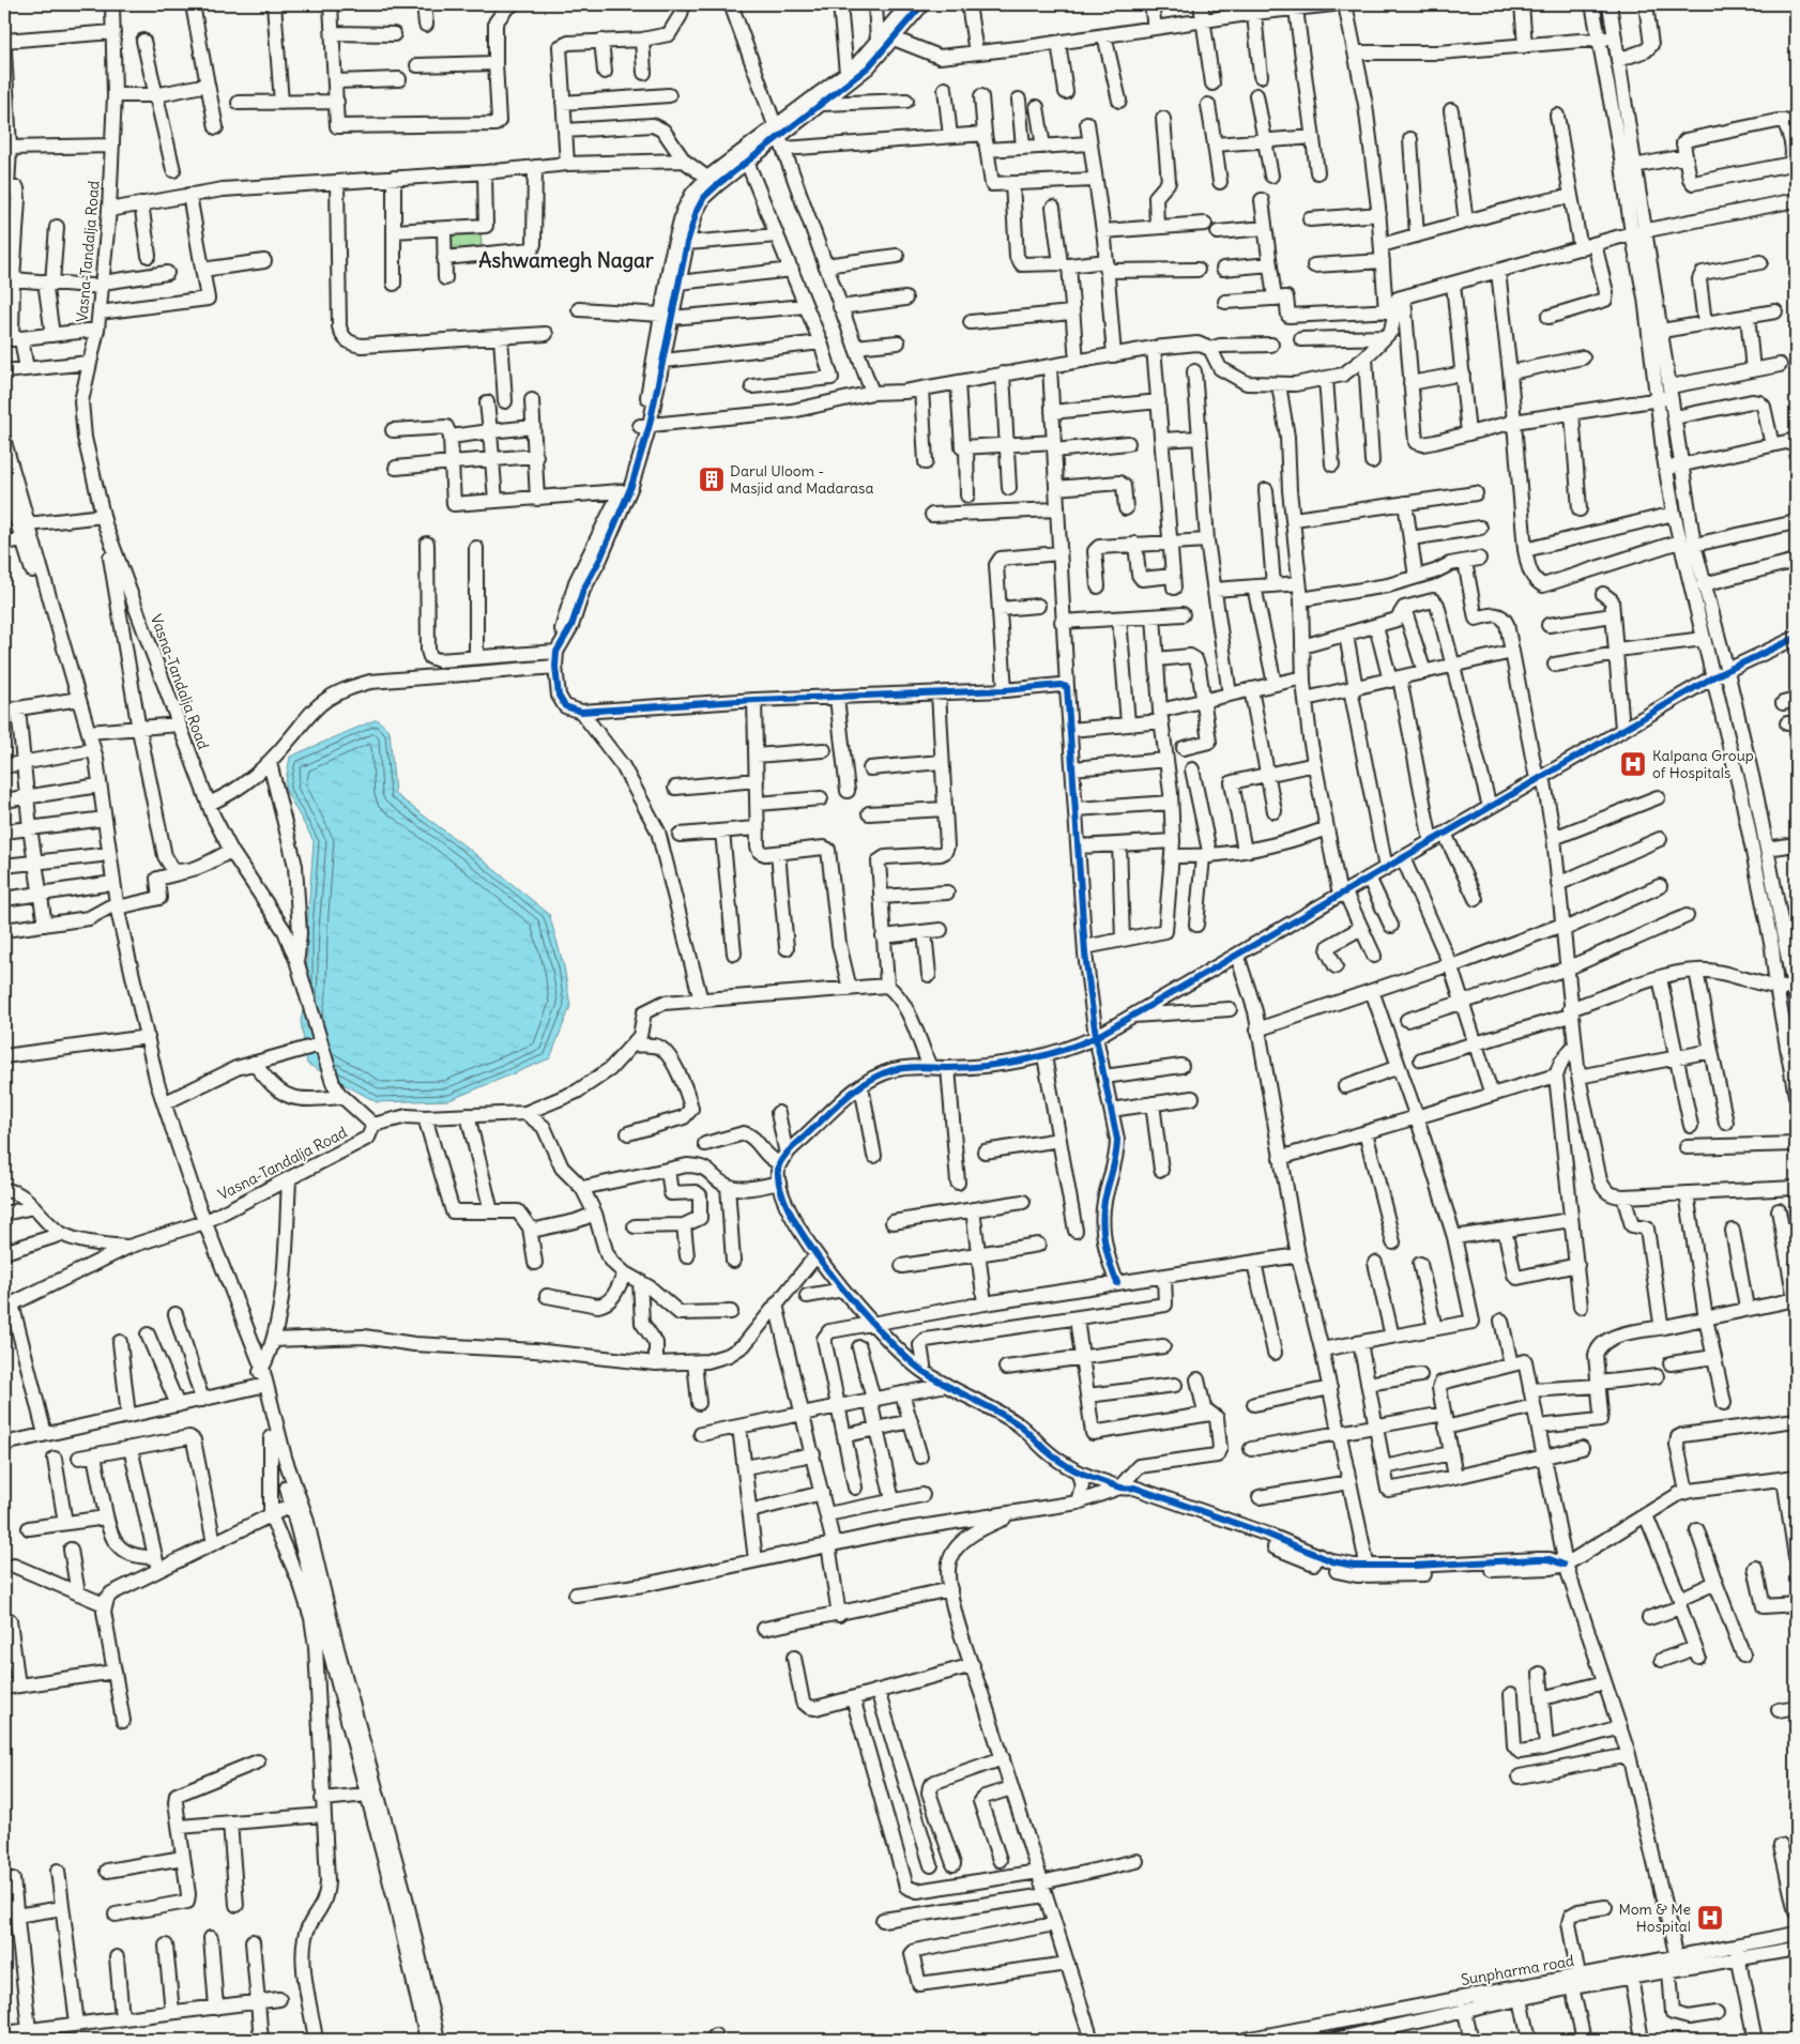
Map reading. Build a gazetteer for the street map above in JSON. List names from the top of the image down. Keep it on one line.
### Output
{"streets":{"street":["Vasna-Tandalja Road","Sunpharma road"]},"districts":["Ashwamegh Nagar"],"places":{"building":["Darul Uloom - Masjid and Madarasa"],"hospital":["Kalpana Group of Hospitals","Mom & Me Hospital"]}}
